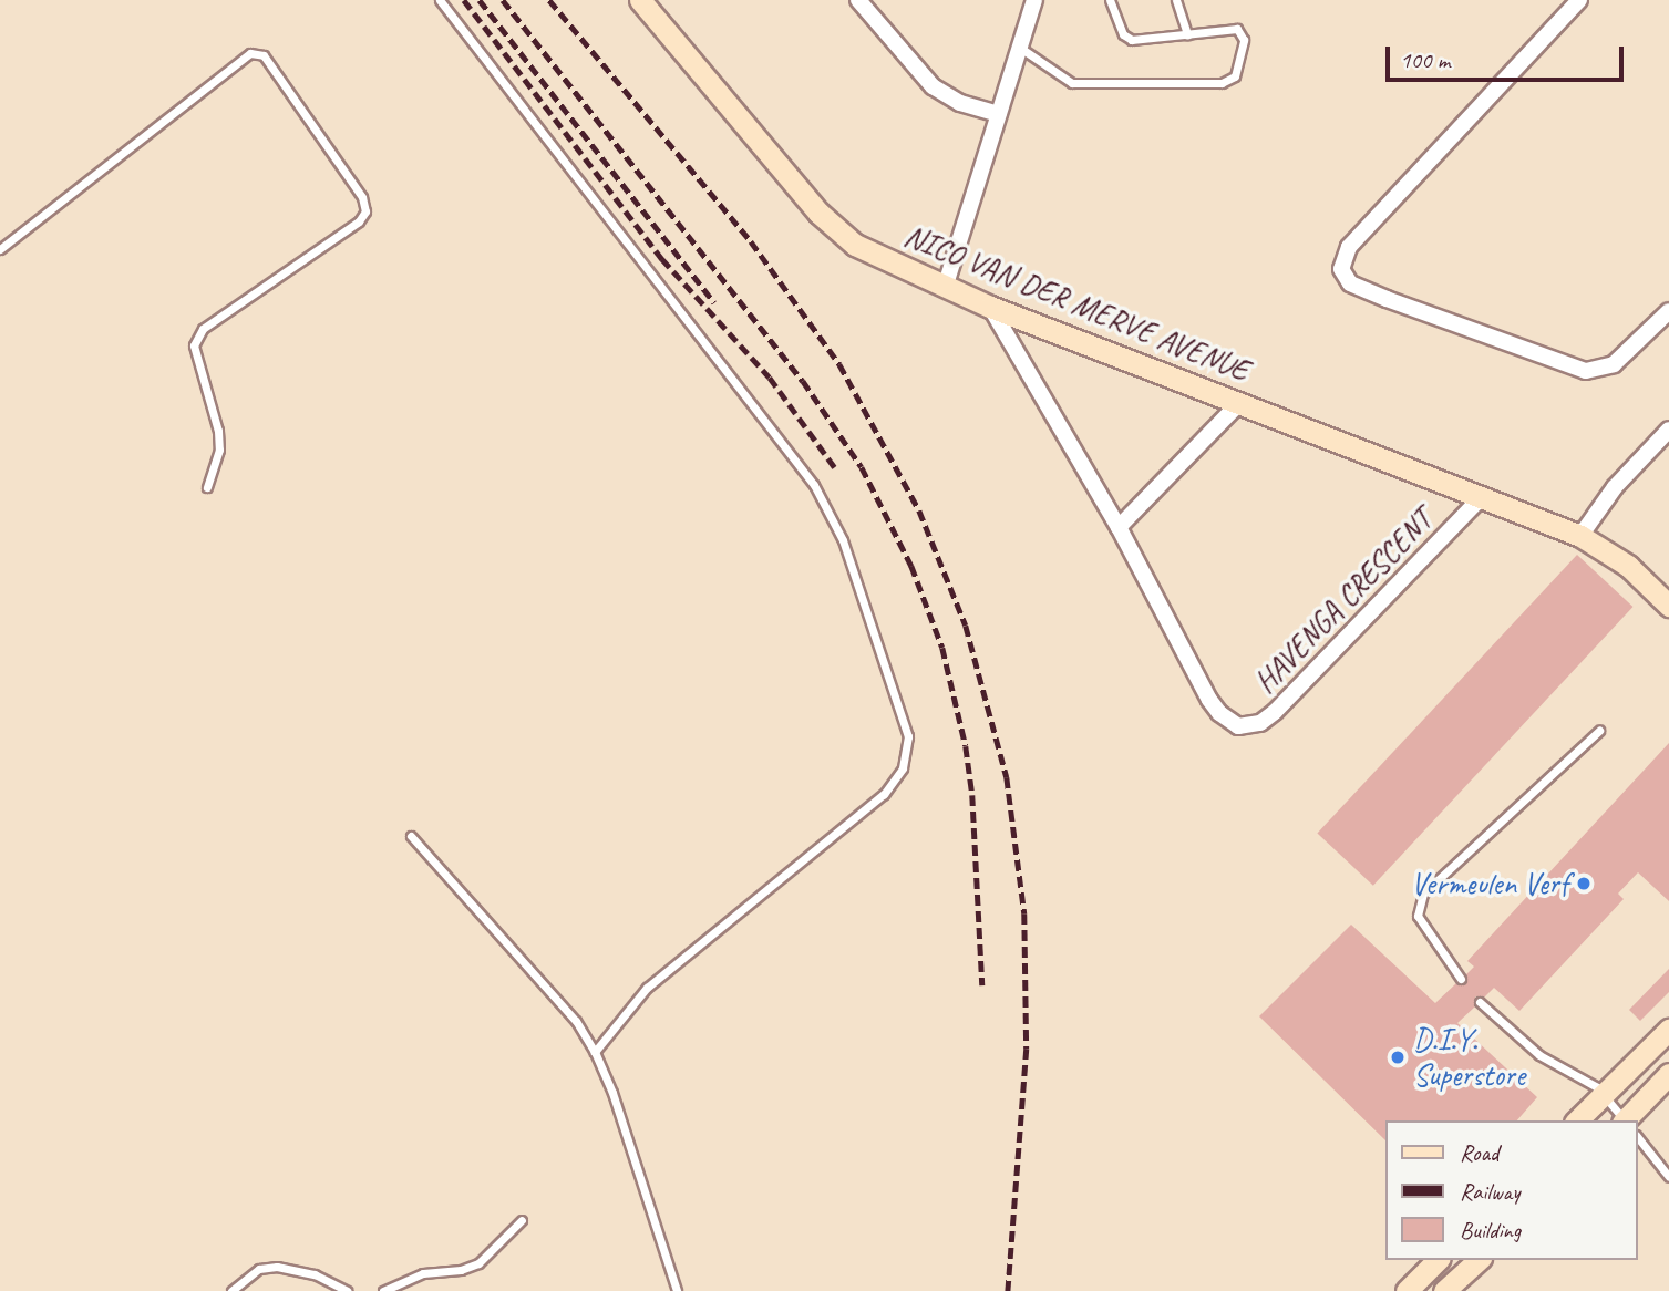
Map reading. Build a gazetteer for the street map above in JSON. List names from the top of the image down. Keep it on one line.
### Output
{"streets":{"street":["NICO VAN DER MERVE AVENUE","HAVENGA CRESCENT"]},"crossings":[["NICO VAN DER MERVE AVENUE","HAVENGA CRESCENT"]],"places":["Vermeulen Verf","D.I.Y. Superstore"],"legend":["Road","Railway","Building"],"scale_bar":"100 m"}
